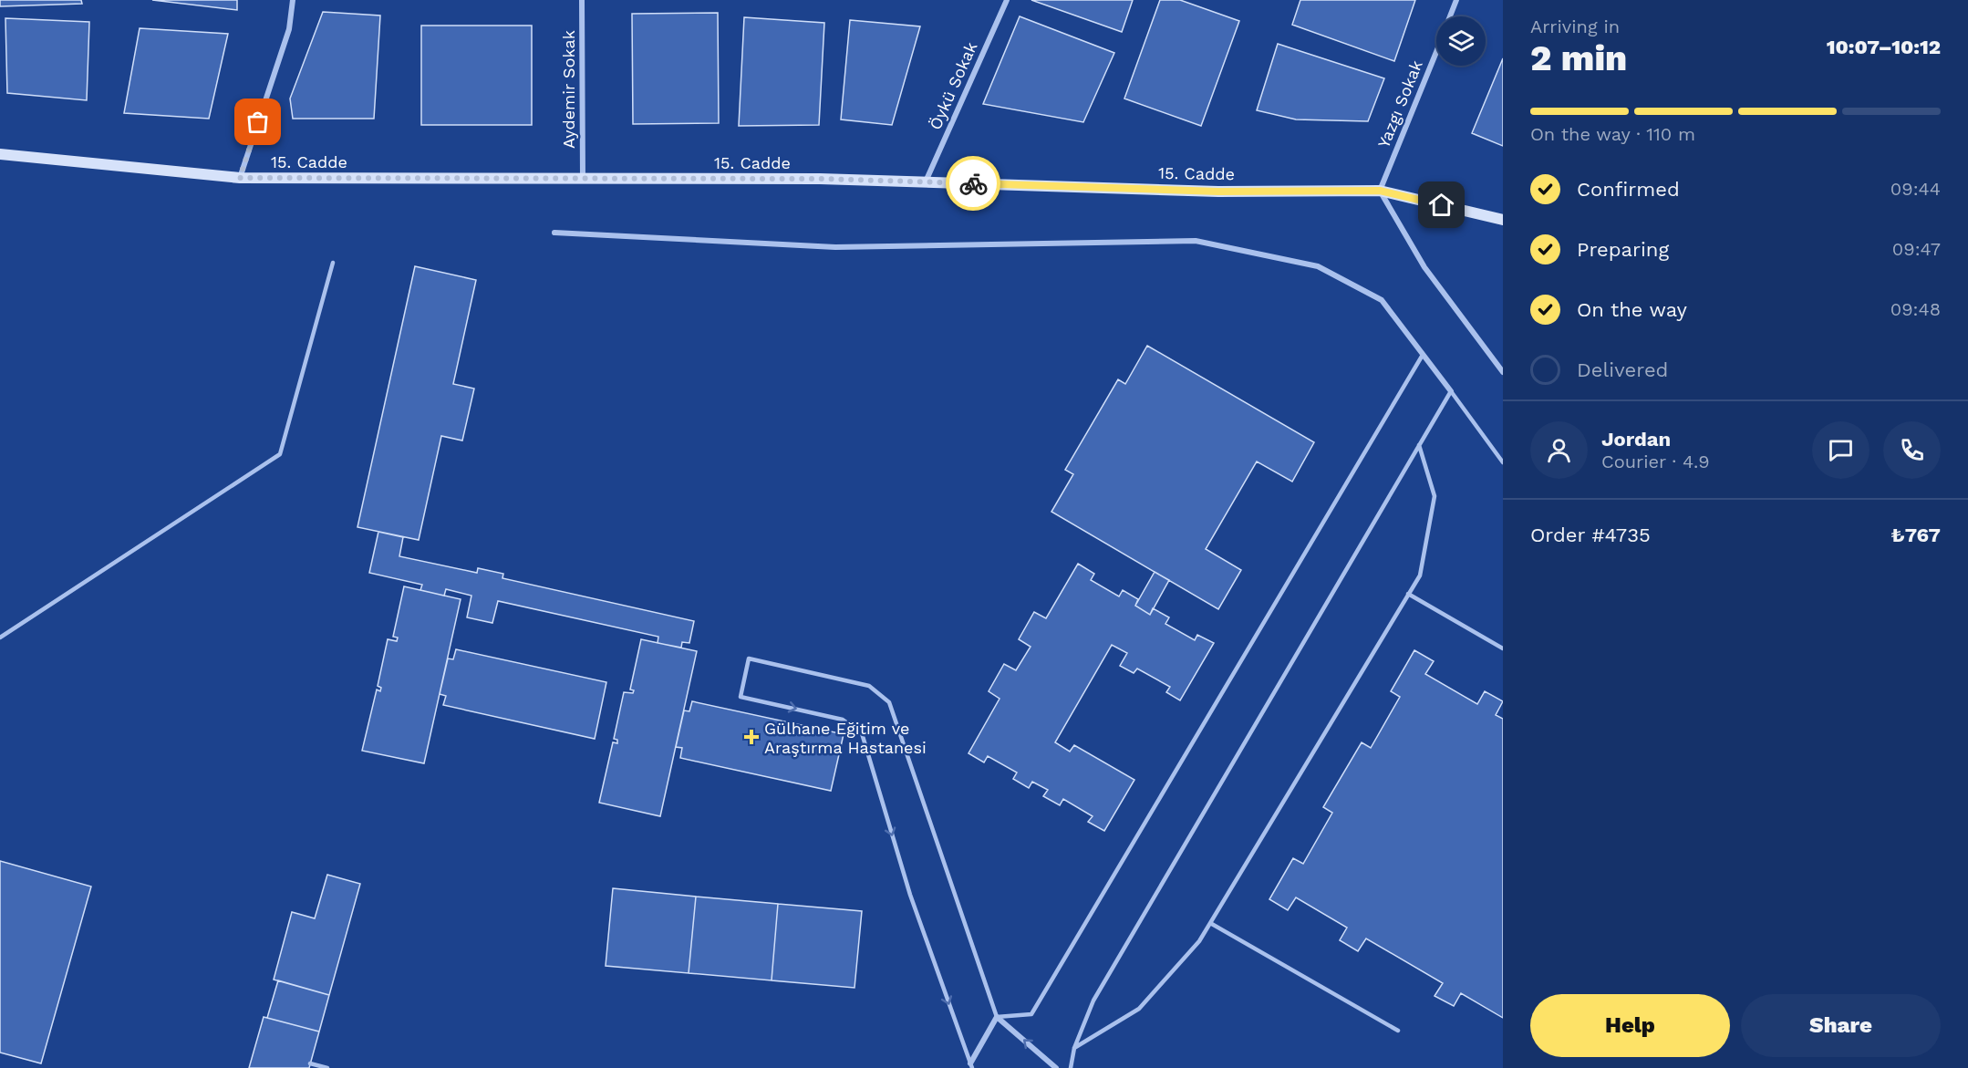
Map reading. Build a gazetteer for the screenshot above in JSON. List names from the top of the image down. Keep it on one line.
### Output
{"streets":{"street":["Öykü Sokak","Aydemir Sokak","Yazgı Sokak","15. Cadde"]},"crossings":[["Öykü Sokak","15. Cadde"],["Aydemir Sokak","15. Cadde"],["Yazgı Sokak","15. Cadde"]],"places":{"health":["Gülhane Eğitim ve Araştırma Hastanesi"]},"page":{"heading":["2 min","Arriving in","10:07–10:12"],"panel":["Jordan","Courier · 4.9","Order #4735","₺767"],"bar":"On the way · 110 m","list":[["Confirmed","09:44"],["Preparing","09:47"],["On the way","09:48"],"Delivered"],"buttons":["Help","Share"]}}
